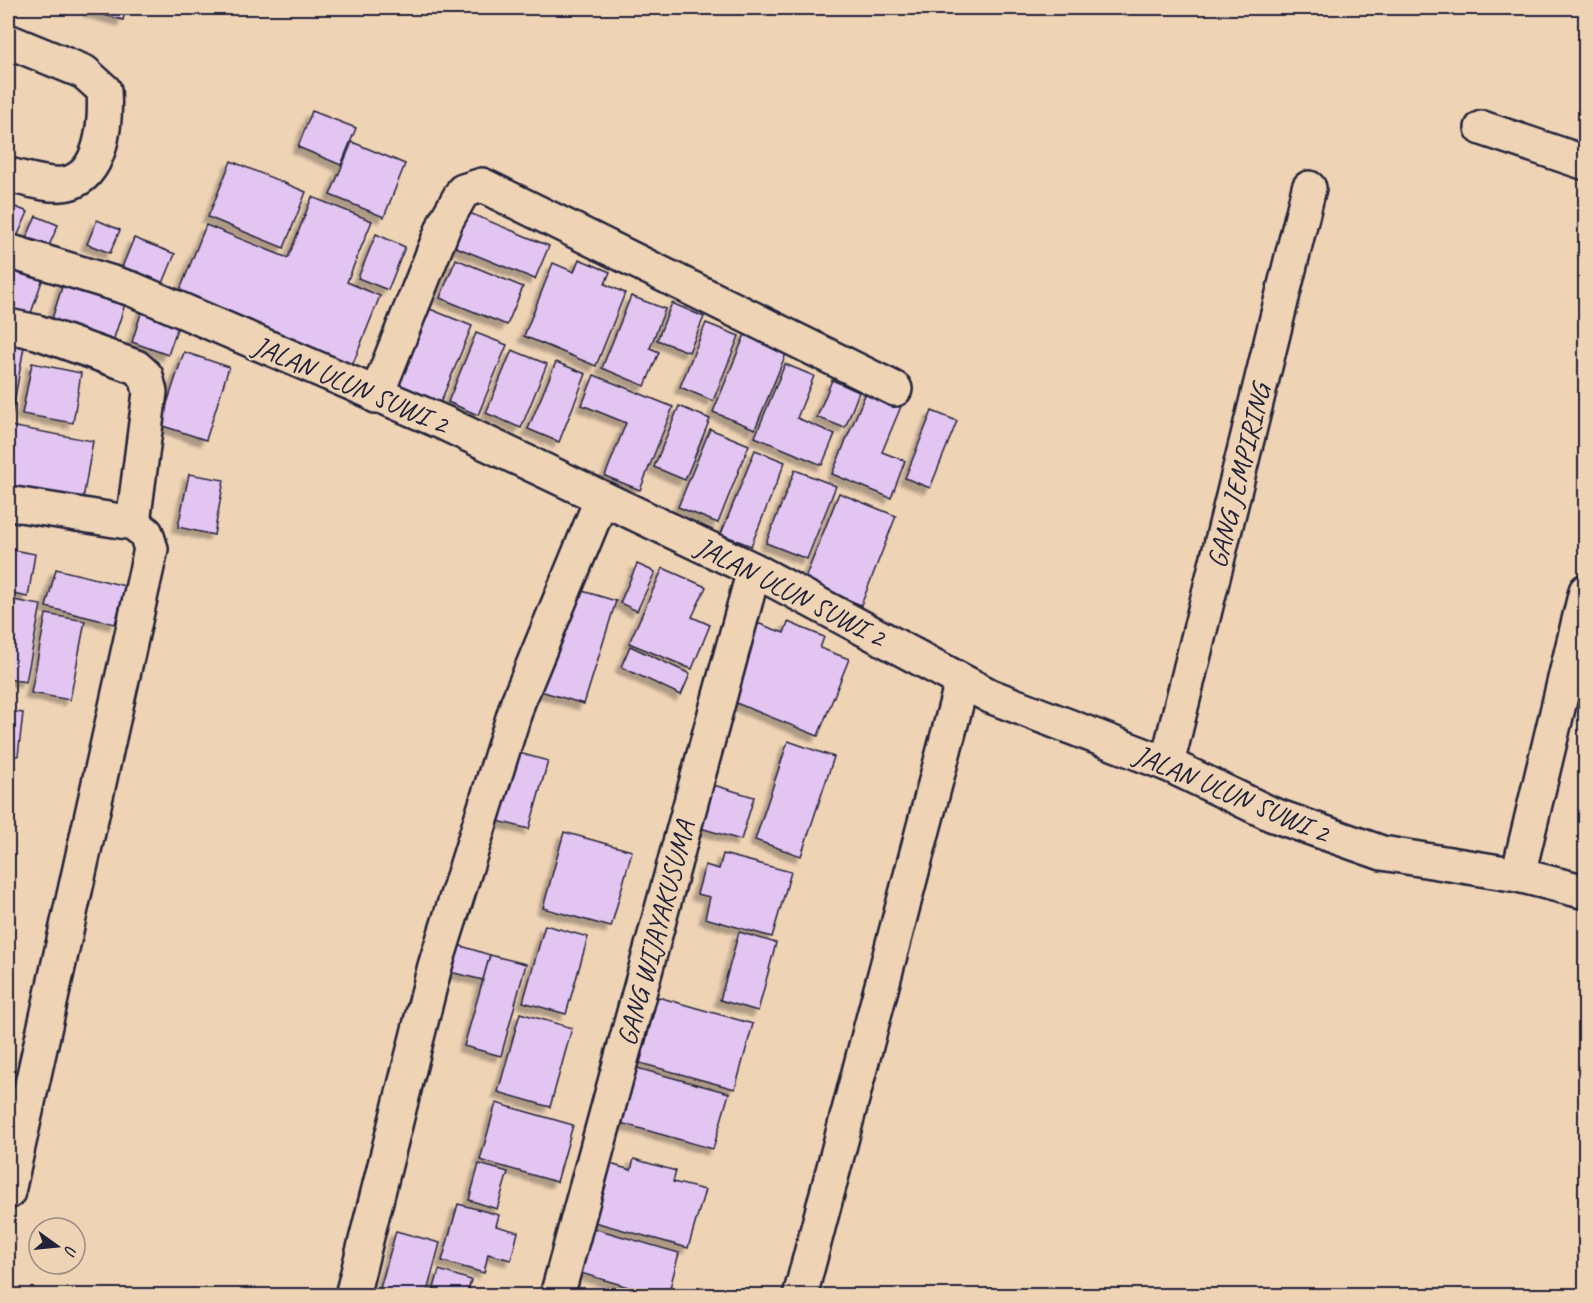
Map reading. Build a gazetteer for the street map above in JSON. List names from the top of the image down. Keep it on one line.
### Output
{"streets":{"street":["JALAN ULUN SUWI 2","GANG JEMPIRING","GANG WIJAYAKUSUMA"]},"crossings":[["JALAN ULUN SUWI 2","GANG JEMPIRING"],["JALAN ULUN SUWI 2","GANG WIJAYAKUSUMA"]],"north":"right"}
